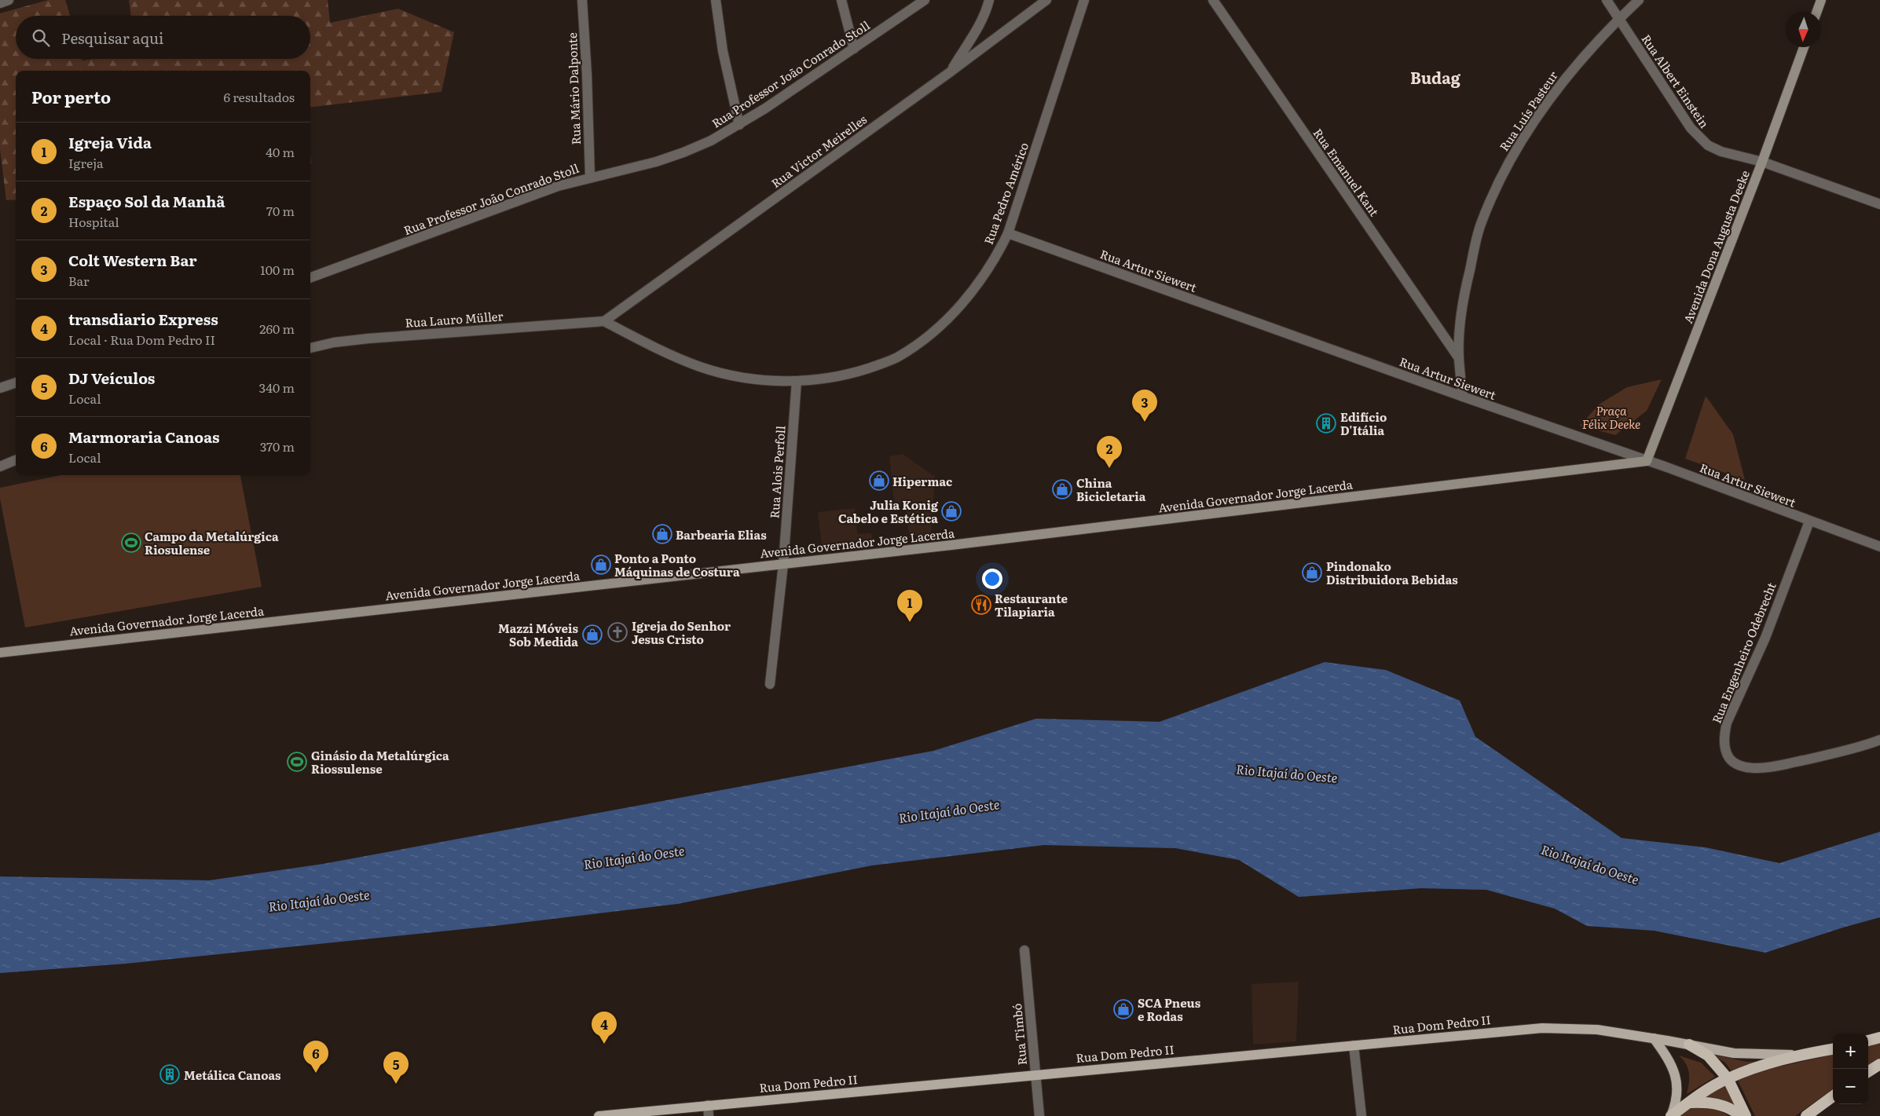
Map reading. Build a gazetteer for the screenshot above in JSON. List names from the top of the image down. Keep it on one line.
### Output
{"streets":{"main road":["Avenida Dona Augusta Deeke","Avenida Governador Jorge Lacerda","Rua Dom Pedro II"],"street":["Rua Professor João Conrado Stoll","Rua Albert Einstein","Rua Mário Dalponte","Rua Luís Pasteur","Rua Victor Meirelles","Rua Emanuel Kant","Rua Pedro Américo","Rua Artur Siewert","Rua Lauro Müller","Rua Alois Perfoll","Rua Engenheiro Odebrecht","Rua Timbó"]},"crossings":[["Rua Professor João Conrado Stoll","Rua Mário Dalponte"],["Rua Albert Einstein","Rua Luís Pasteur"],["Rua Albert Einstein","Avenida Dona Augusta Deeke"],["Rua Luís Pasteur","Rua Emanuel Kant"],["Rua Luís Pasteur","Rua Artur Siewert"],["Rua Victor Meirelles","Rua Pedro Américo"],["Rua Victor Meirelles","Rua Lauro Müller"],["Rua Pedro Américo","Rua Artur Siewert"],["Rua Pedro Américo","Rua Lauro Müller"],["Rua Pedro Américo","Rua Alois Perfoll"],["Avenida Dona Augusta Deeke","Rua Artur Siewert"],["Avenida Dona Augusta Deeke","Avenida Governador Jorge Lacerda"],["Rua Artur Siewert","Avenida Governador Jorge Lacerda"],["Rua Artur Siewert","Rua Engenheiro Odebrecht"],["Rua Alois Perfoll","Avenida Governador Jorge Lacerda"],["Rua Dom Pedro II","Rua Timbó"]],"districts":["Budag"],"water":["Rio Itajaí do Oeste"],"parks":["Praça Félix Deeke"],"places":{"building":["Edifício D'Itália","Metálica Canoas"],"shop":["Hipermac","China Bicicletaria","Julia Konig Cabelo e Estética","Barbearia Elias","Ponto a Ponto Máquinas de Costura","Pindonako Distribuidora Bebidas","Mazzi Móveis Sob Medida","SCA Pneus e Rodas"],"sports":["Campo da Metalúrgica Riosulense","Ginásio da Metalúrgica Riossulense"],"restaurant":["Restaurante Tilapiaria"],"church":["Igreja do Senhor Jesus Cristo"]},"north":"bottom","page":{"search":"Pesquisar aqui","heading":["Por perto","6 resultados"],"list":[{"mark":"1","name":"Igreja Vida","note":"Igreja","value":"40 m"},{"mark":"2","name":"Espaço Sol da Manhã","note":"Hospital","value":"70 m"},{"mark":"3","name":"Colt Western Bar","note":"Bar","value":"100 m"},{"mark":"4","name":"transdiario Express","note":"Local · Rua Dom Pedro II","value":"260 m"},{"mark":"5","name":"DJ Veículos","note":"Local","value":"340 m"},{"mark":"6","name":"Marmoraria Canoas","note":"Local","value":"370 m"}],"pins":["3","2","1","4","6","5"],"map_buttons":["+","−"]}}
